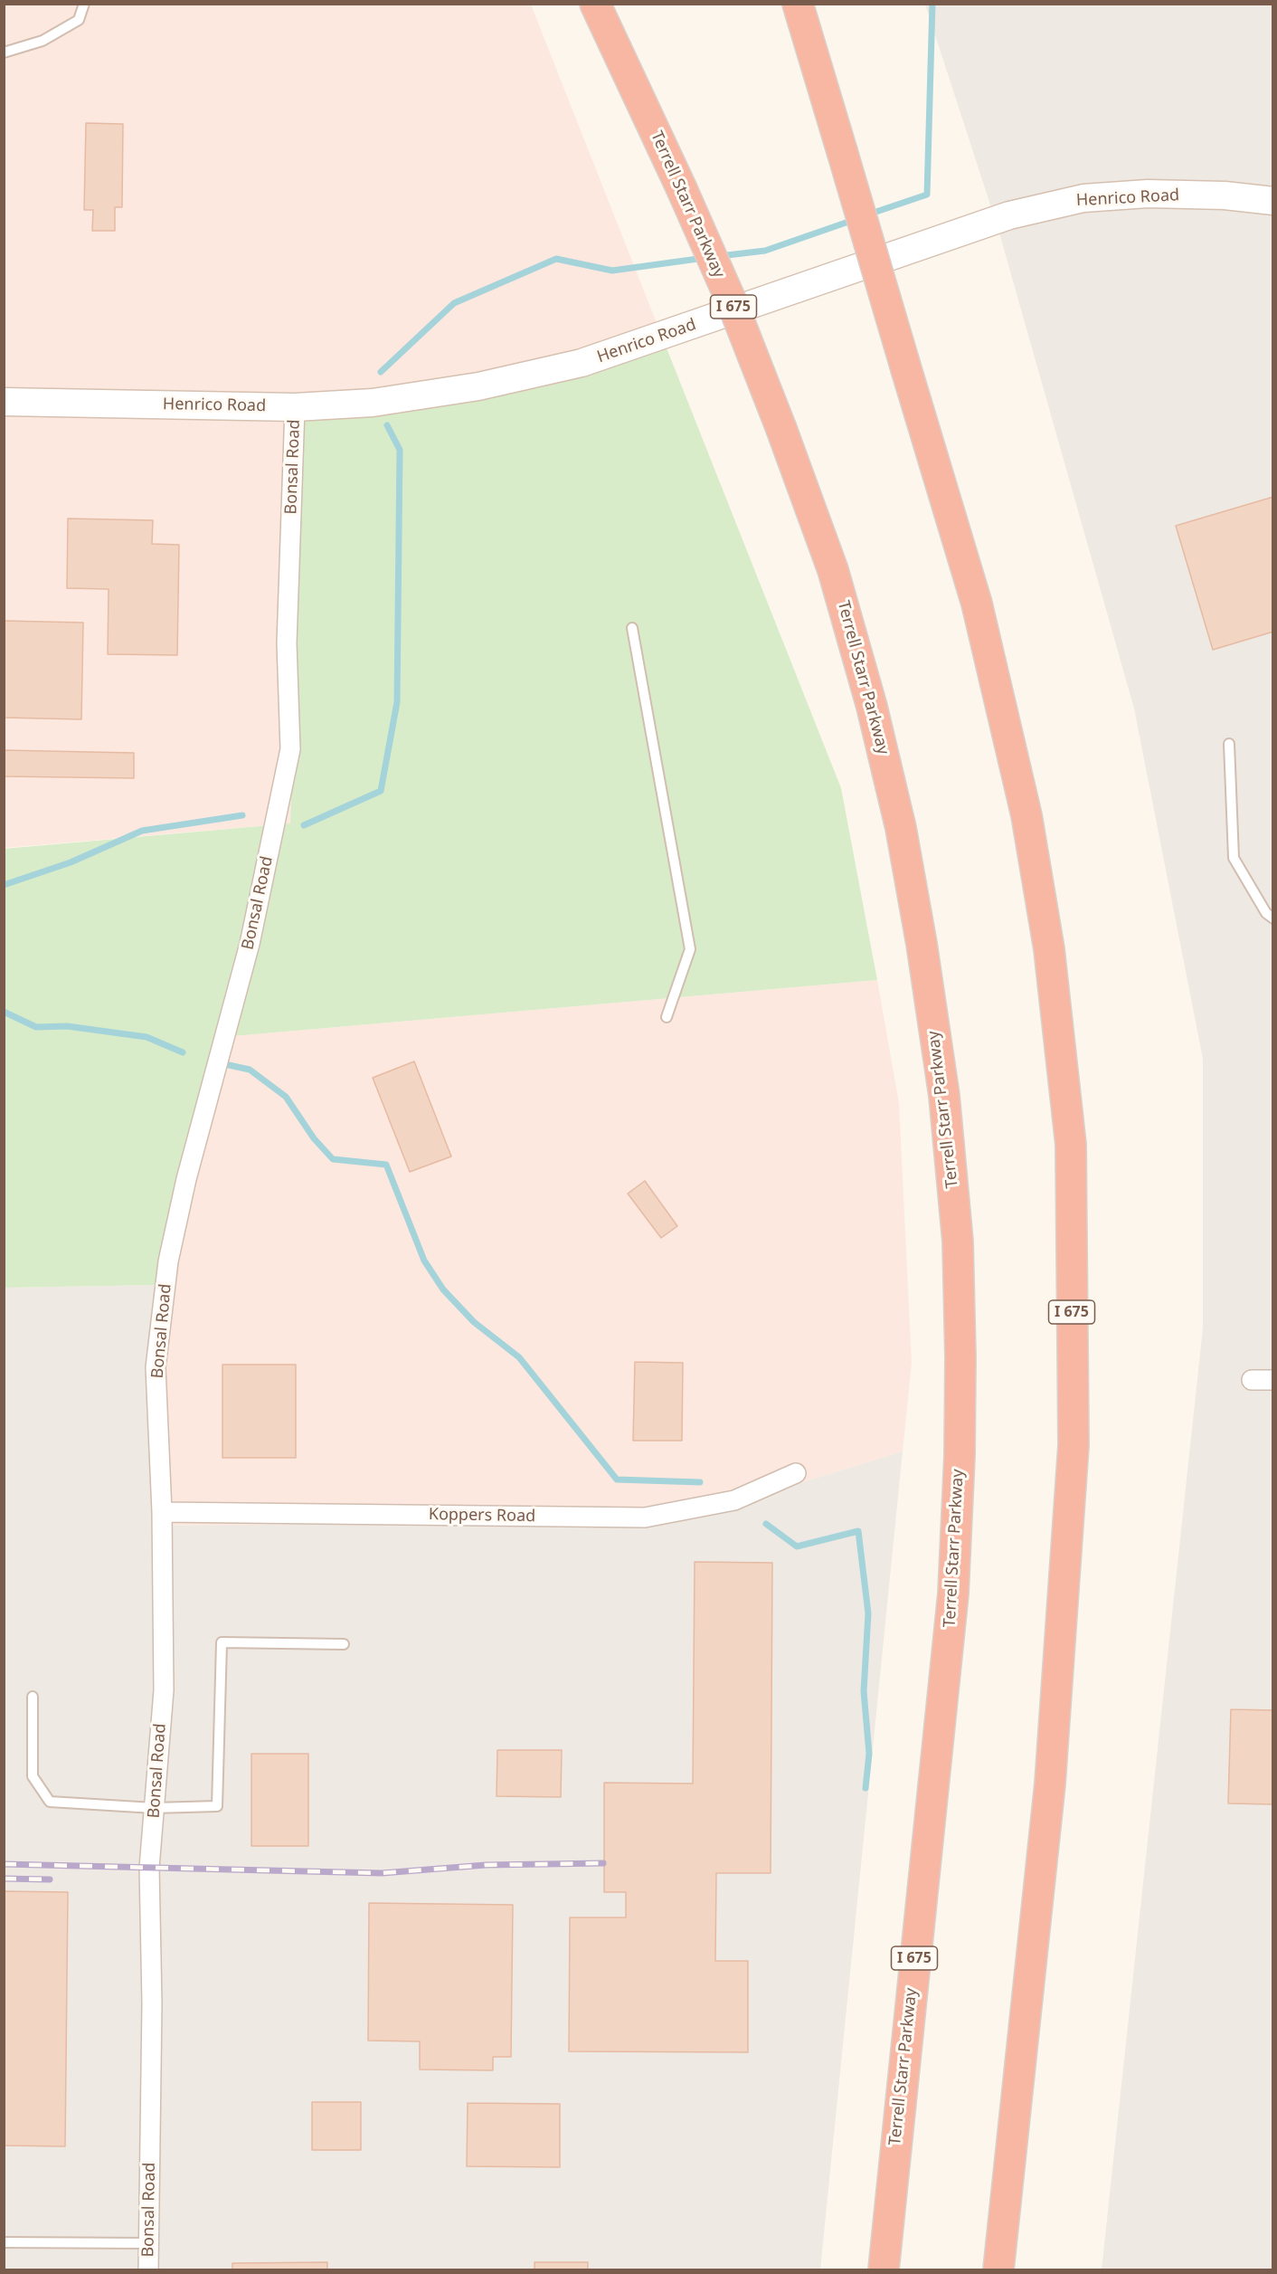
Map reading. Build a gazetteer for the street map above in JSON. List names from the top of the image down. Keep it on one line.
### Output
{"streets":{"highway":["Terrell Starr Parkway","I 675"],"street":["Henrico Road","Bonsal Road","Koppers Road"]},"crossings":[["Henrico Road","Bonsal Road"],["Bonsal Road","Koppers Road"]]}
